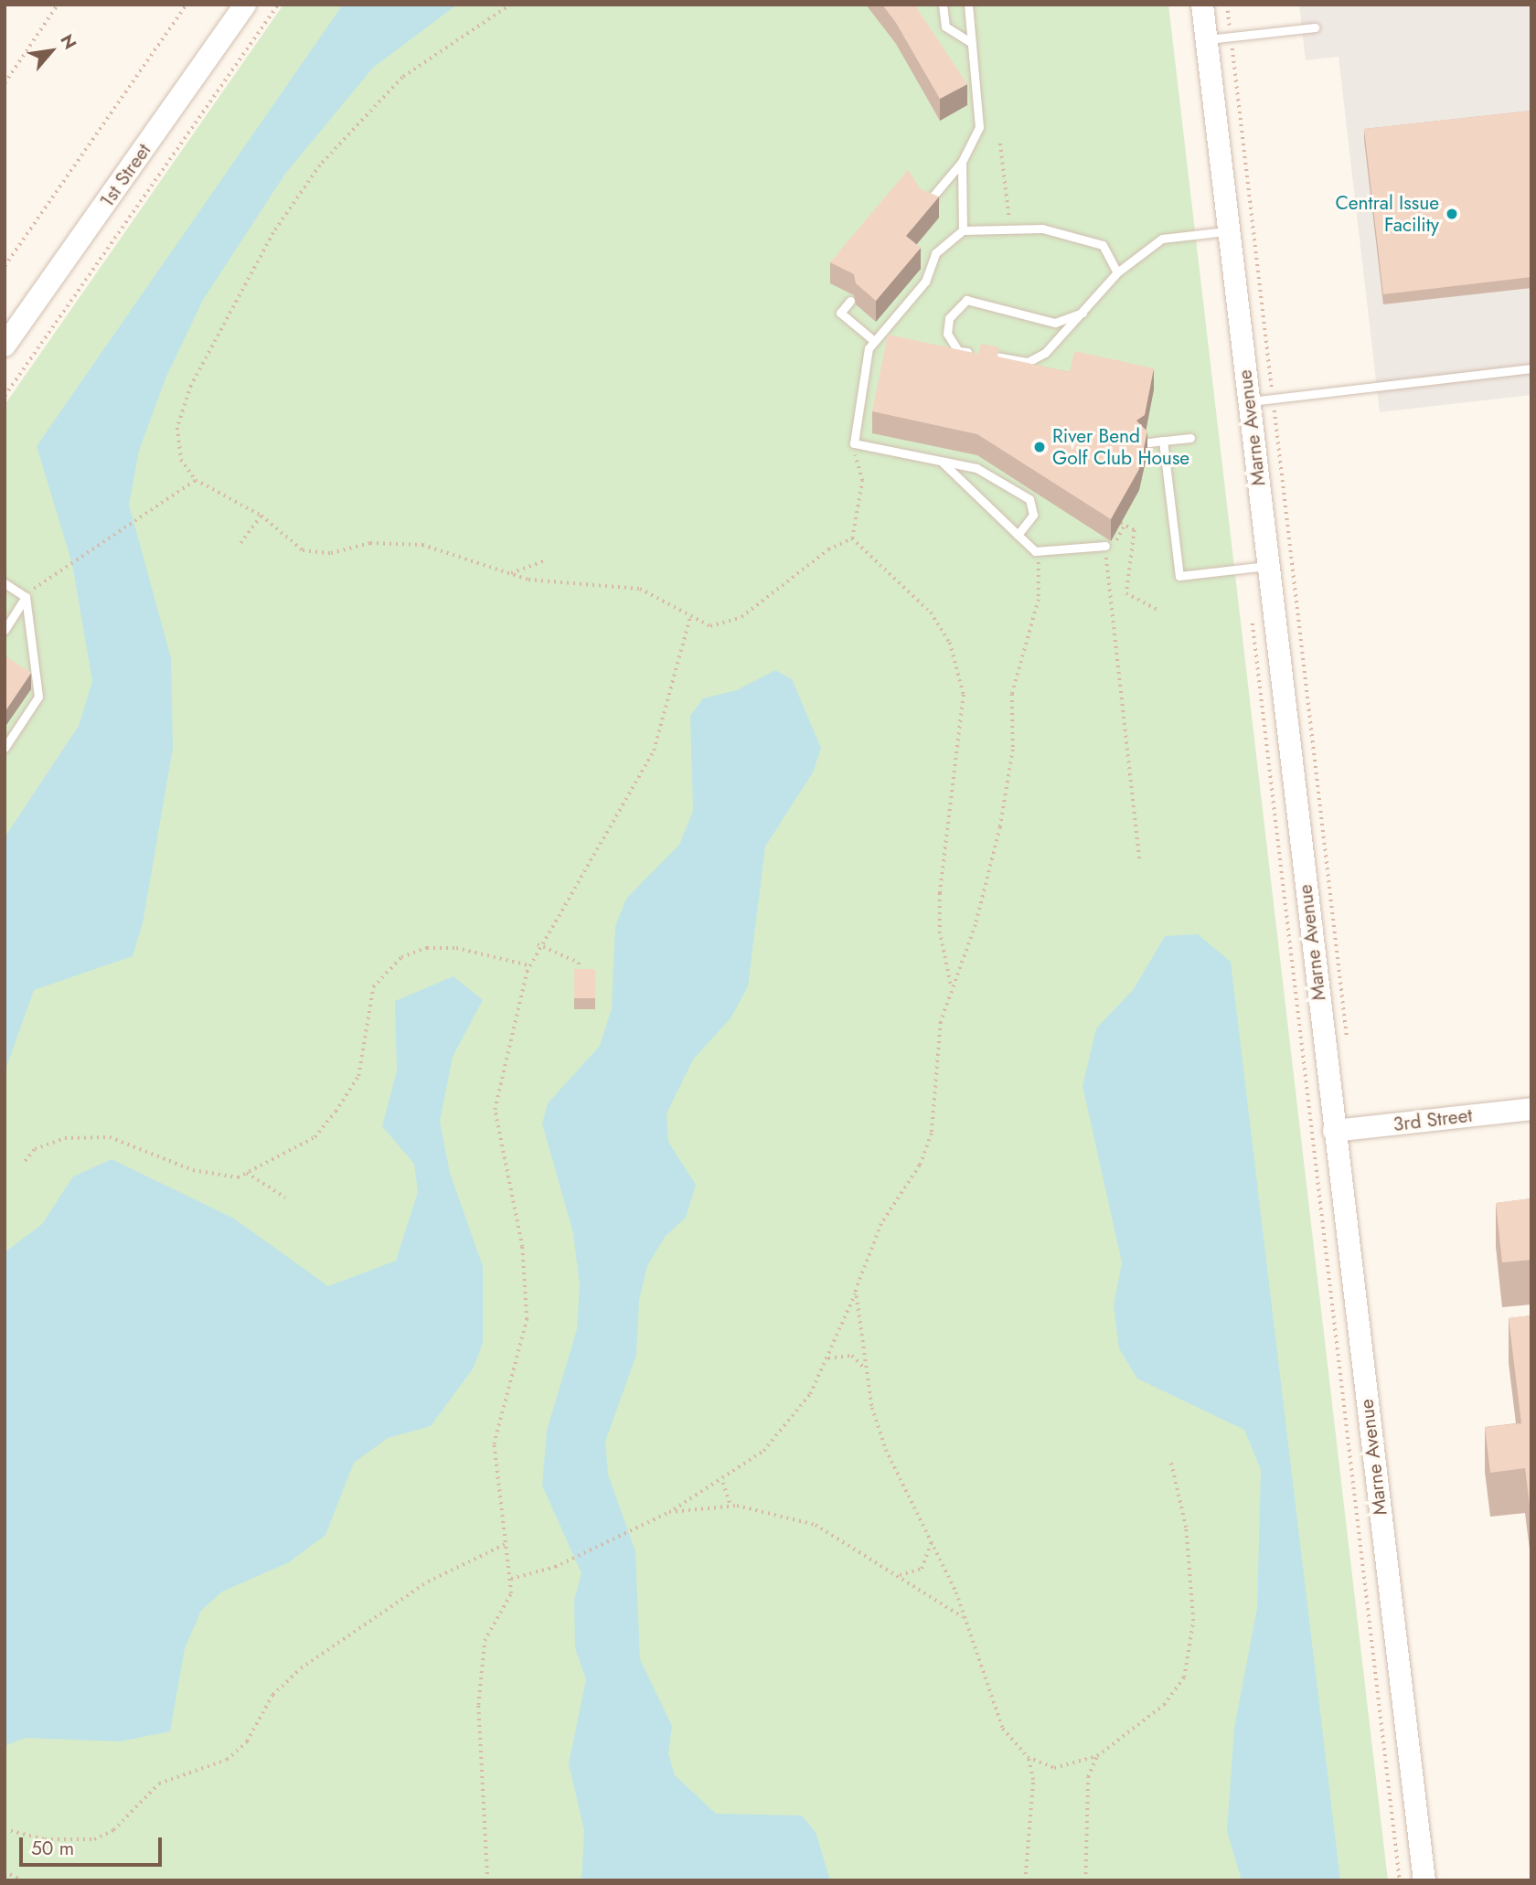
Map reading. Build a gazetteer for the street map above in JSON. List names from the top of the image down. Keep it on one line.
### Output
{"streets":{"street":["1st Street","Marne Avenue","3rd Street"]},"crossings":[["Marne Avenue","3rd Street"]],"places":["Central Issue Facility","River Bend Golf Club House"],"scale_bar":"50 m","north":"top right"}
